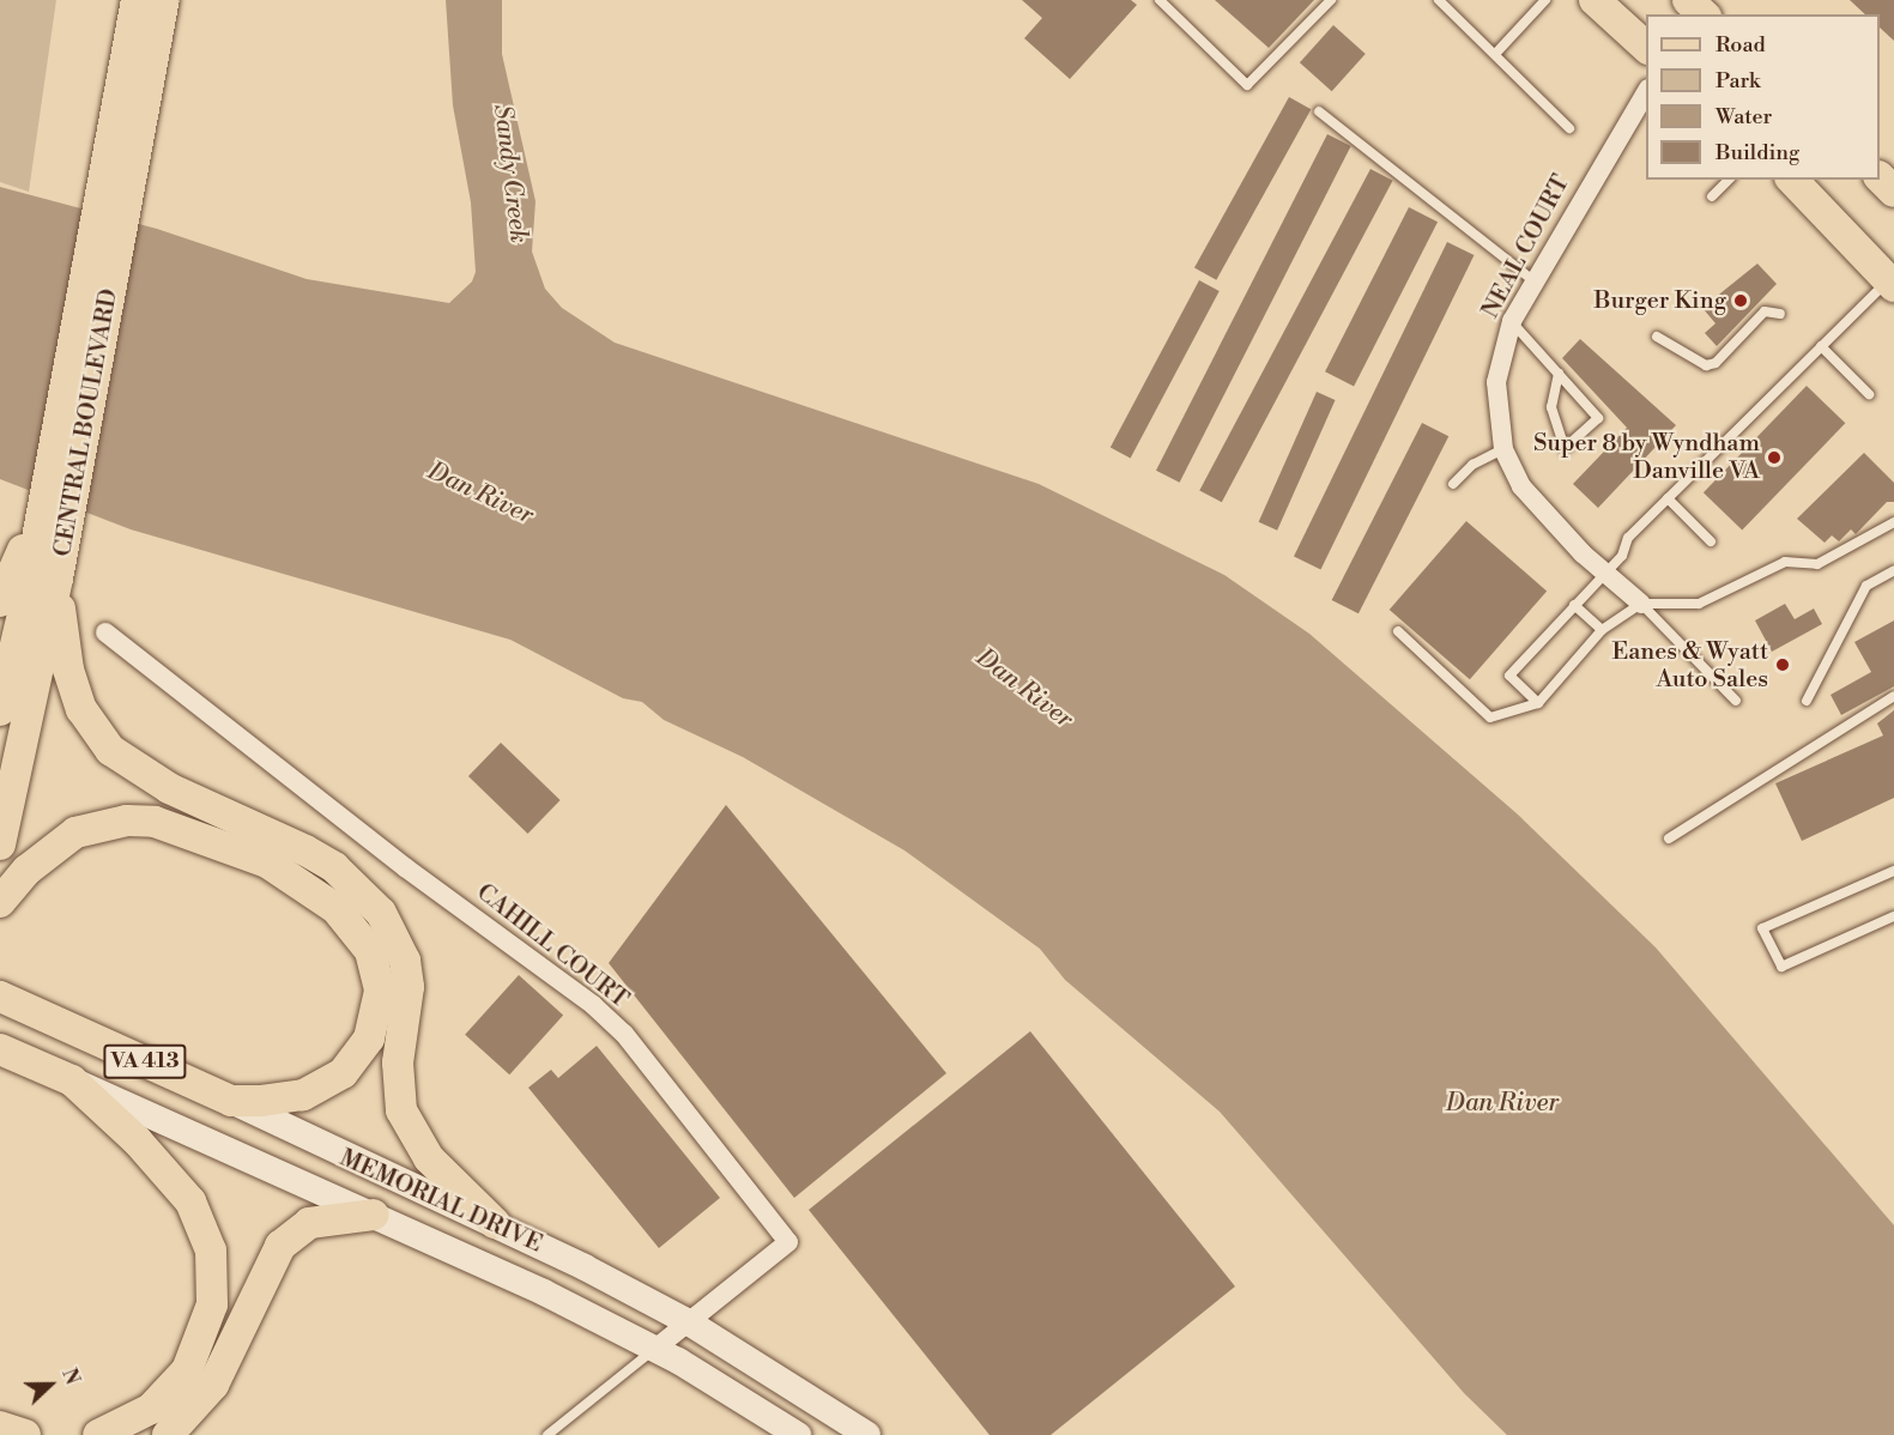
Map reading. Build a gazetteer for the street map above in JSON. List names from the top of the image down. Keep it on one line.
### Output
{"streets":{"main road":["CENTRAL BOULEVARD","VA 413","MEMORIAL DRIVE"],"street":["NEAL COURT","CAHILL COURT"]},"crossings":[["CAHILL COURT","MEMORIAL DRIVE"]],"water":["Sandy Creek","Dan River"],"places":["Burger King","Super 8 by Wyndham Danville VA","Eanes & Wyatt Auto Sales"],"legend":["Road","Park","Water","Building"],"north":"right"}
